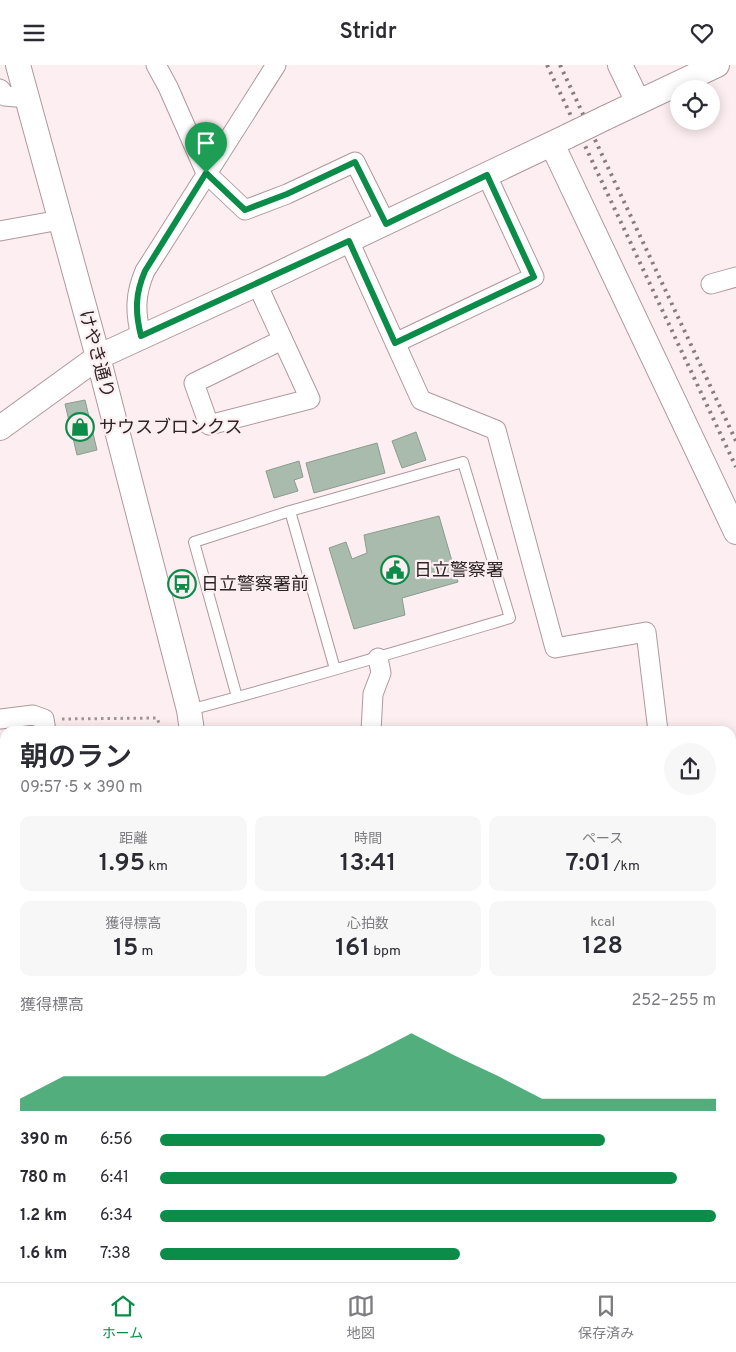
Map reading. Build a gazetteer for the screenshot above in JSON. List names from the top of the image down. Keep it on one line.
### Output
{"streets":{"street":["けやき通り"]},"places":{"shop":["サウスブロンクス"],"public building":["日立警察署"],"bus stop":["日立警察署前"]},"page":{"header":"Stridr","heading":["朝のラン","09:57 · 5 × 390 m"],"stats":[["距離","1.95 km"],["時間","13:41"],["ペース","7:01 /km"],["獲得標高","15 m"],["心拍数","161 bpm"],["kcal","128"]],"chart":["獲得標高","252–255 m"],"list":[{"name":"390 m","note":"6:56"},{"name":"780 m","note":"6:41"},{"name":"1.2 km","note":"6:34"},{"name":"1.6 km","note":"7:38"}],"tabs":["ホーム","地図","保存済み"]}}
